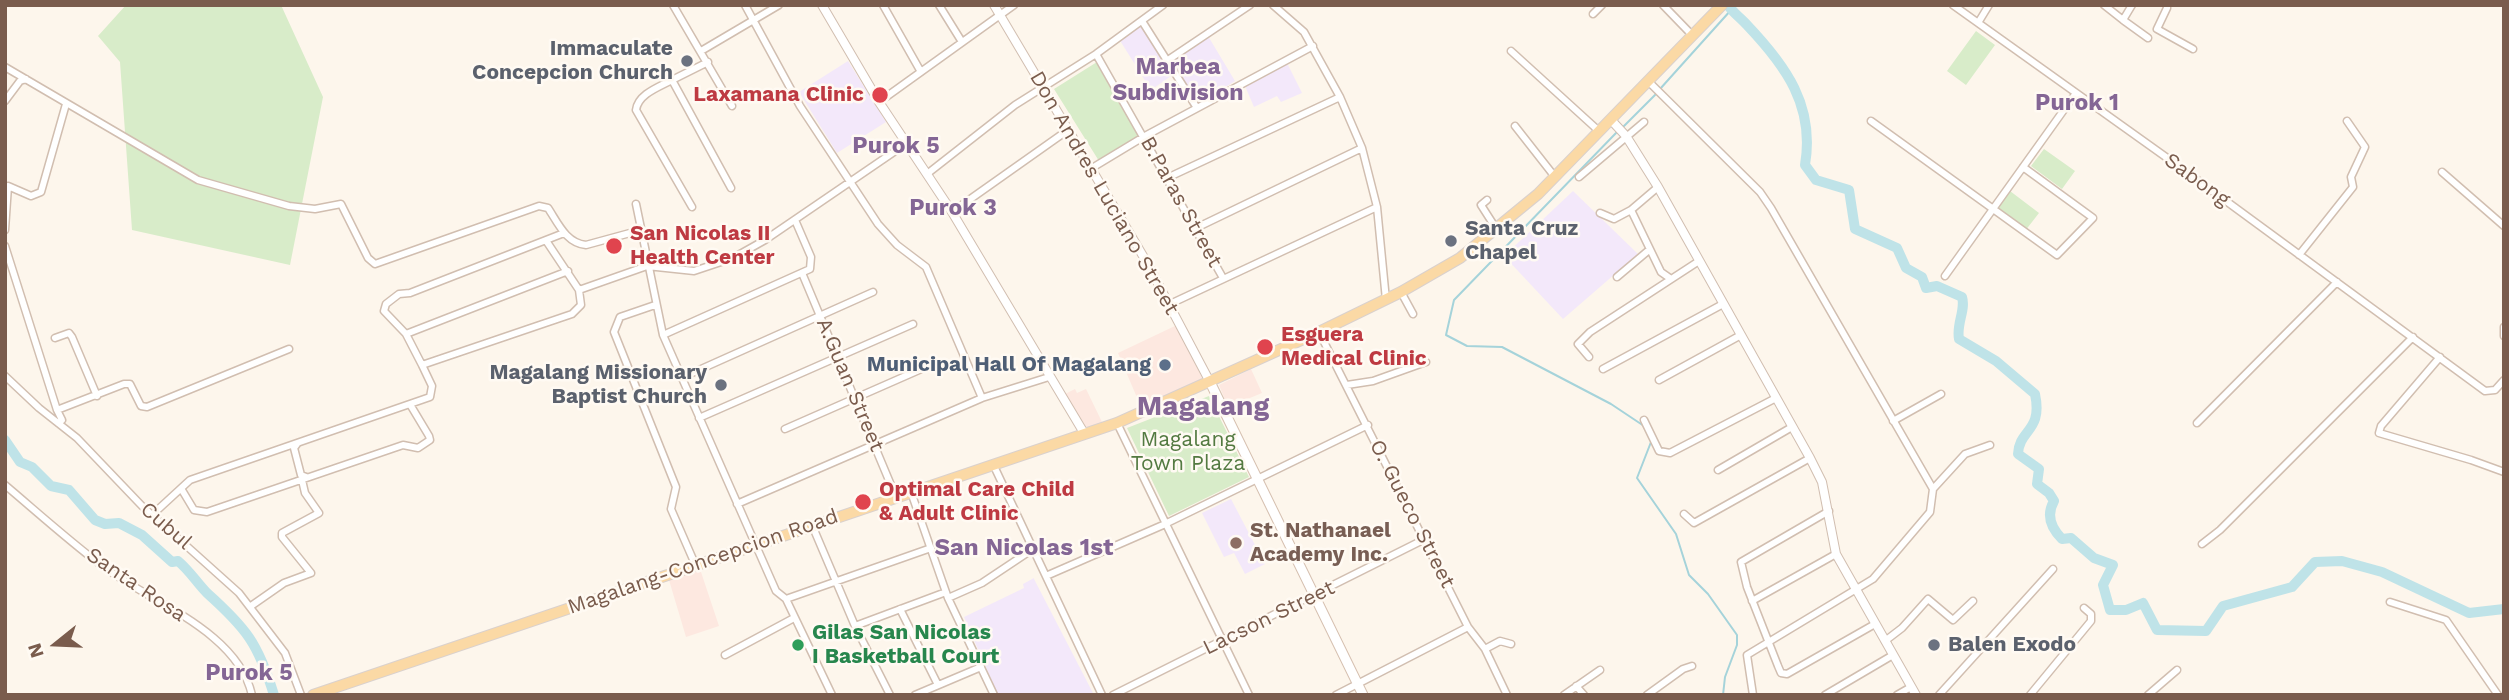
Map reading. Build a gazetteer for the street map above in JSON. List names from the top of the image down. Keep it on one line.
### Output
{"streets":{"main road":["Magalang-Concepcion Road"],"street":["Sabong","Don Andres Luciano Street","B.Paras Street","A.Guan Street","O. Gueco Street","Cubul","Santa Rosa","Lacson Street"]},"crossings":[["Don Andres Luciano Street","Magalang-Concepcion Road"],["A.Guan Street","Magalang-Concepcion Road"],["O. Gueco Street","Magalang-Concepcion Road"],["O. Gueco Street","Lacson Street"]],"districts":["Marbea Subdivision","Purok 1","Purok 5","Purok 3","Magalang","San Nicolas 1st","Purok 5"],"parks":["Magalang Town Plaza"],"places":["Immaculate Concepcion Church","Laxamana Clinic","Santa Cruz Chapel","San Nicolas II Health Center","Esguera Medical Clinic","Municipal Hall Of Magalang","Magalang Missionary Baptist Church","Optimal Care Child & Adult Clinic","St. Nathanael Academy Inc.","Gilas San Nicolas I Basketball Court","Balen Exodo"],"north":"left"}
